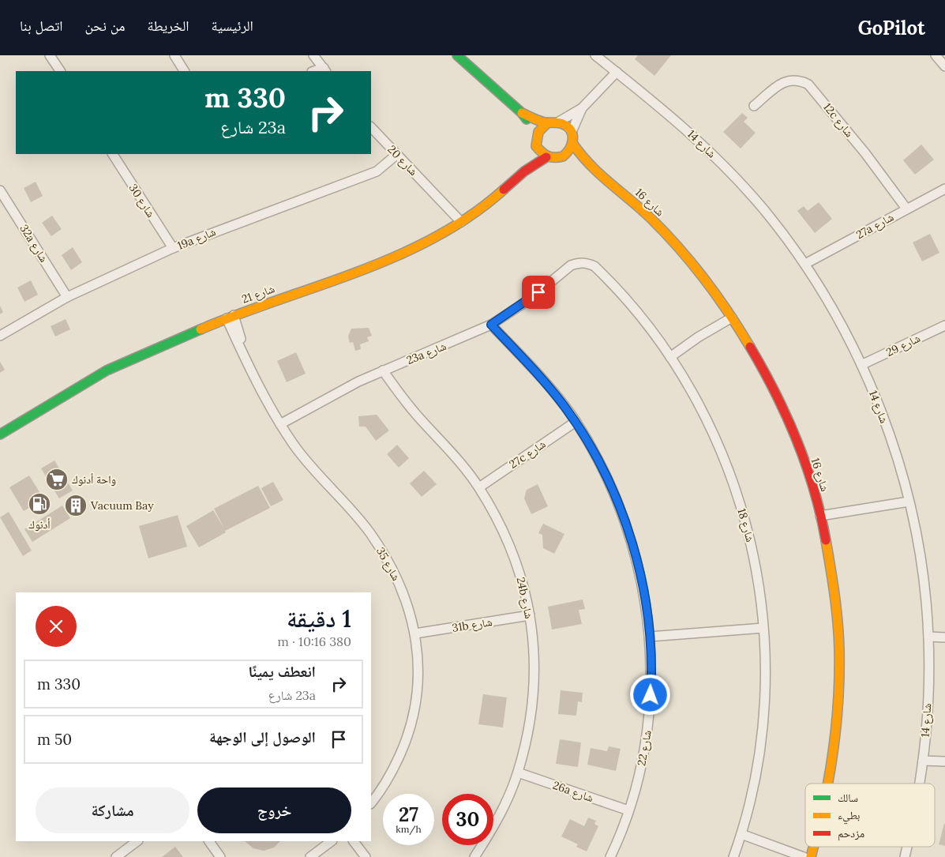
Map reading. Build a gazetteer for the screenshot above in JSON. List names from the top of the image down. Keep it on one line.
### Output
{"streets":{"street":["12c شارع","شارع 14","شارع 20","شارع 30","شارع 16","27a شارع","19a شارع","32a شارع","شارع 21","شارع 29","23a شارع","27c شارع","شارع 18","شارع 35","24b شارع","31b شارع","شارع 22","26a شارع"]},"crossings":[["12c شارع","27a شارع"],["شارع 14","27a شارع"],["شارع 14","شارع 29"],["شارع 20","19a شارع"],["شارع 20","شارع 21"],["شارع 30","19a شارع"],["شارع 16","شارع 21"],["19a شارع","32a شارع"],["شارع 21","شارع 35"],["23a شارع","شارع 18"],["23a شارع","شارع 35"],["23a شارع","24b شارع"],["23a شارع","شارع 22"],["27c شارع","24b شارع"],["27c شارع","شارع 22"],["شارع 35","31b شارع"],["24b شارع","31b شارع"],["24b شارع","26a شارع"],["شارع 22","26a شارع"]],"places":{"supermarket":["واحة أدنوك"],"fuel station":["أدنوك"],"building":["Vacuum Bay"]},"legend":["سالك","بطيء","مزدحم"],"page":{"header":"GoPilot","nav":["الرئيسية","الخريطة","من نحن","اتصل بنا"],"turn":["330 m","23a شارع"],"heading":["1 دقيقة","380 m · 10:16"],"list":[{"name":"انعطف يمينًا","note":"23a شارع","value":"330 m"},{"name":"الوصول إلى الوجهة","value":"50 m"}],"buttons":["خروج","مشاركة"],"speed":"27 km/h","limit":"30"}}
